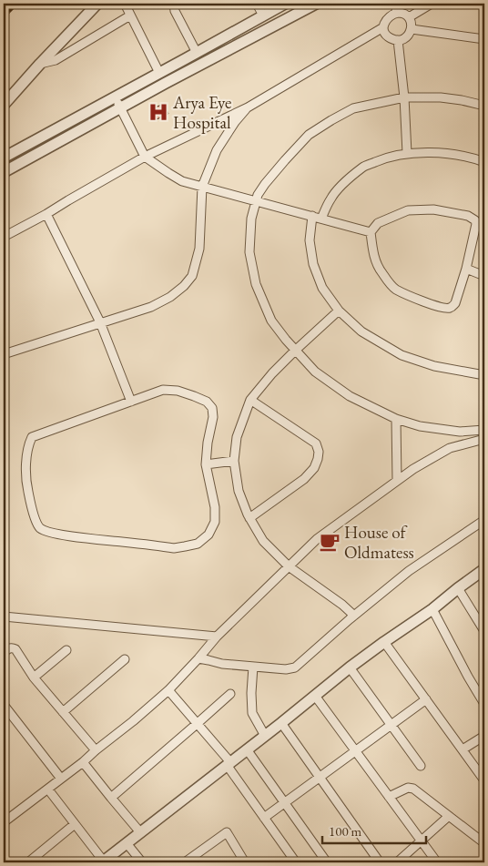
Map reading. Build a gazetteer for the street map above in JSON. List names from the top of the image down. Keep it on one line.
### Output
{"places":{"hospital":["Arya Eye Hospital"],"cafe":["House of Oldmatess"]},"scale_bar":"100 m"}
